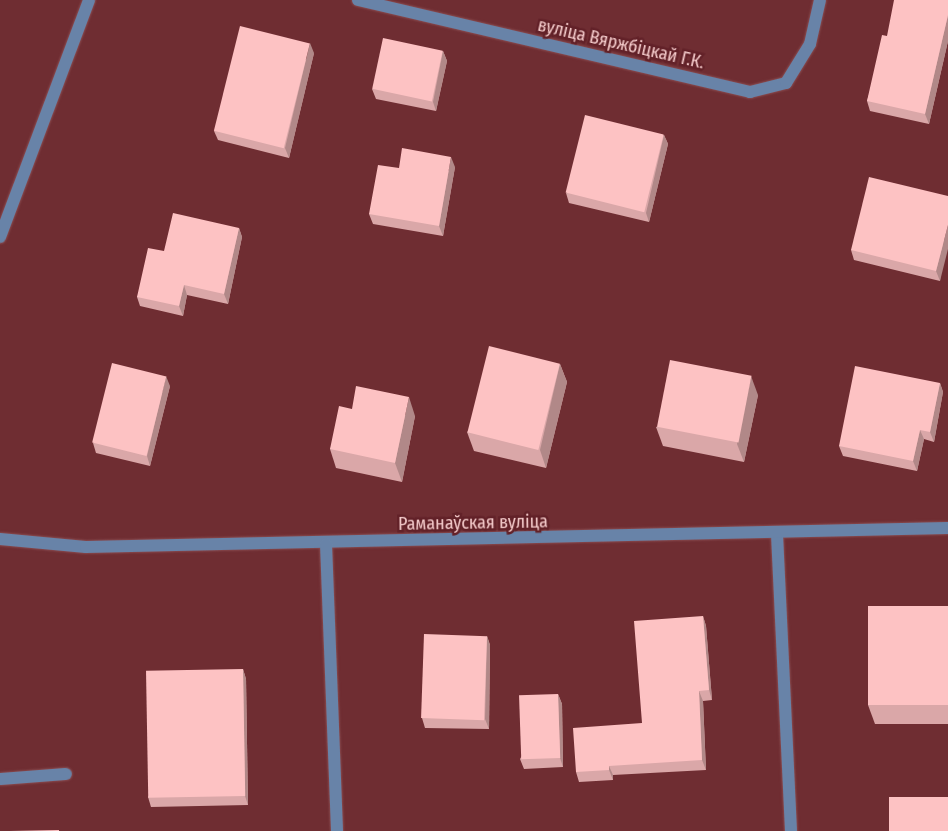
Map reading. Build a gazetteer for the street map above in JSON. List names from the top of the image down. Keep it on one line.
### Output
{"streets":{"street":["вуліца Вяржбіцкай Г.К.","Раманаўская вуліца"]}}
